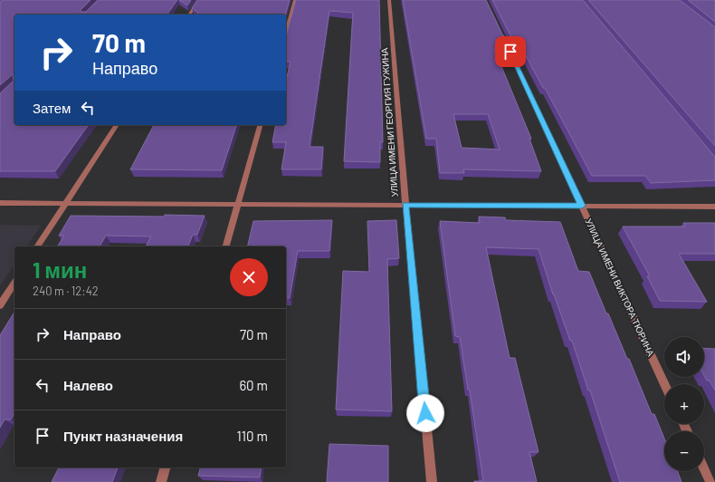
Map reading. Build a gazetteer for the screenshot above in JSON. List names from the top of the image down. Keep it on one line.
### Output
{"streets":{"street":["УЛИЦА ИМЕНИ ГЕОРГИЯ ГУЖИНА","УЛИЦА ИМЕНИ ВИКТОРА ТЮРИНА"]},"page":{"turn":["70 m","Направо"],"then":"Затем","heading":["1 мин","240 m · 12:42"],"list":[{"name":"Направо","value":"70 m"},{"name":"Налево","value":"60 m"},{"name":"Пункт назначения","value":"110 m"}],"map_buttons":["+","−"]}}
